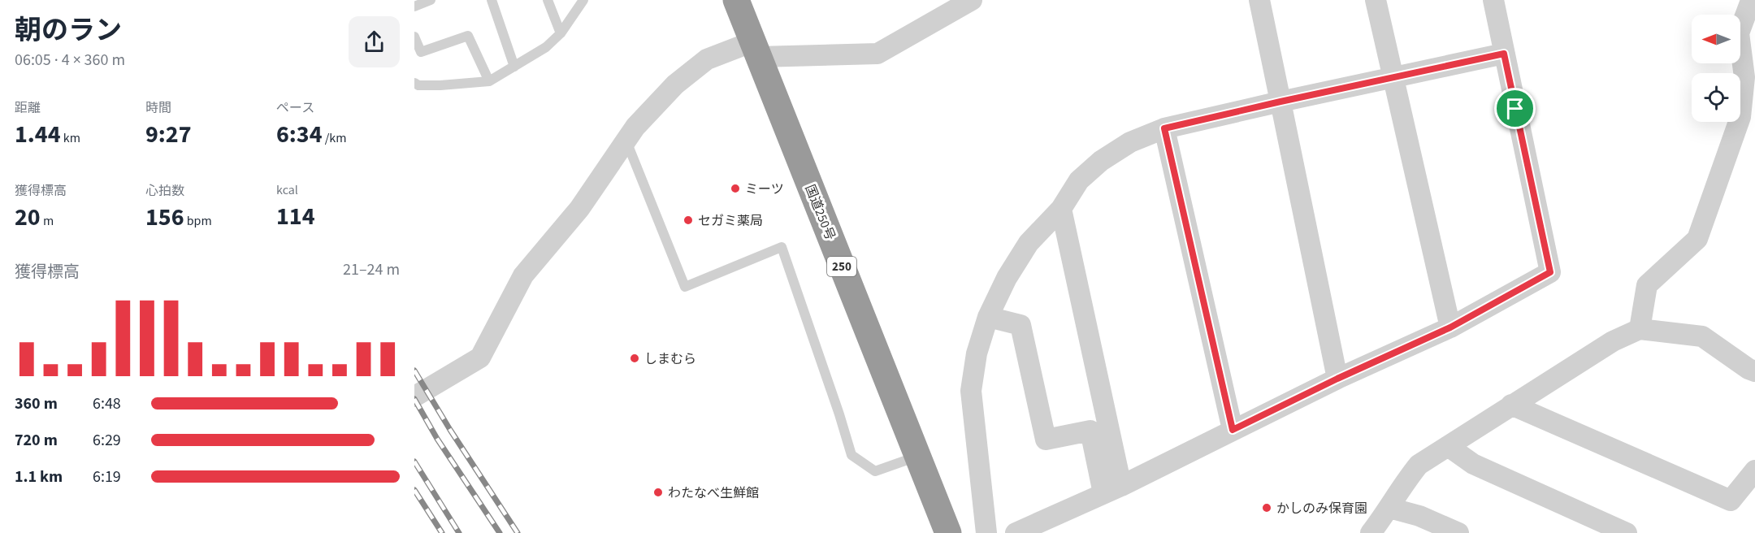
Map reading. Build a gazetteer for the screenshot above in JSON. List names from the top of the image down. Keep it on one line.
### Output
{"streets":{"highway":["国道250号","250"]},"places":["ミーツ","セガミ薬局","しまむら","わたなべ生鮮館","かしのみ保育園"],"north":"left","page":{"heading":["朝のラン","06:05 · 4 × 360 m"],"stats":[["距離","1.44 km"],["時間","9:27"],["ペース","6:34 /km"],["獲得標高","20 m"],["心拍数","156 bpm"],["kcal","114"]],"chart":["獲得標高","21–24 m"],"list":[{"name":"360 m","note":"6:48"},{"name":"720 m","note":"6:29"},{"name":"1.1 km","note":"6:19"}]}}
